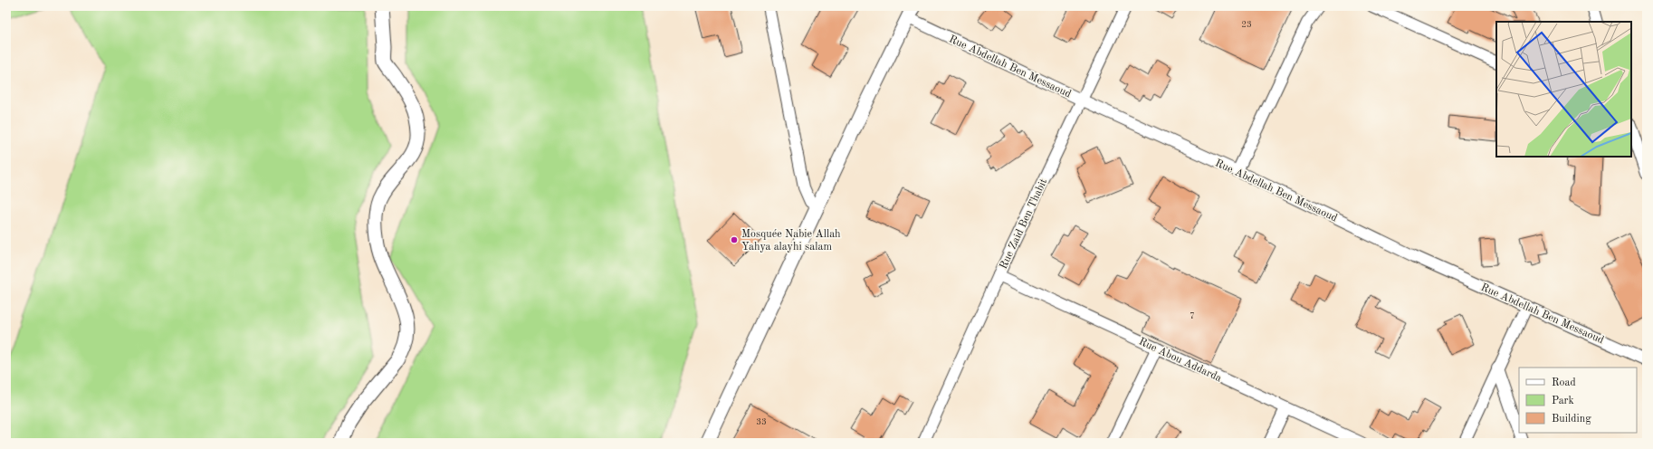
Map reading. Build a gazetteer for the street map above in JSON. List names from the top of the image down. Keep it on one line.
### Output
{"streets":{"street":["Rue Abdellah Ben Messaoud","Rue Zaid Ben Thabit","Rue Abou Addarda"]},"crossings":[["Rue Abdellah Ben Messaoud","Rue Zaid Ben Thabit"],["Rue Zaid Ben Thabit","Rue Abou Addarda"]],"places":["Mosquée Nabie Allah Yahya alayhi salam"],"house_numbers":["23","7","33"],"legend":["Road","Park","Building"]}
